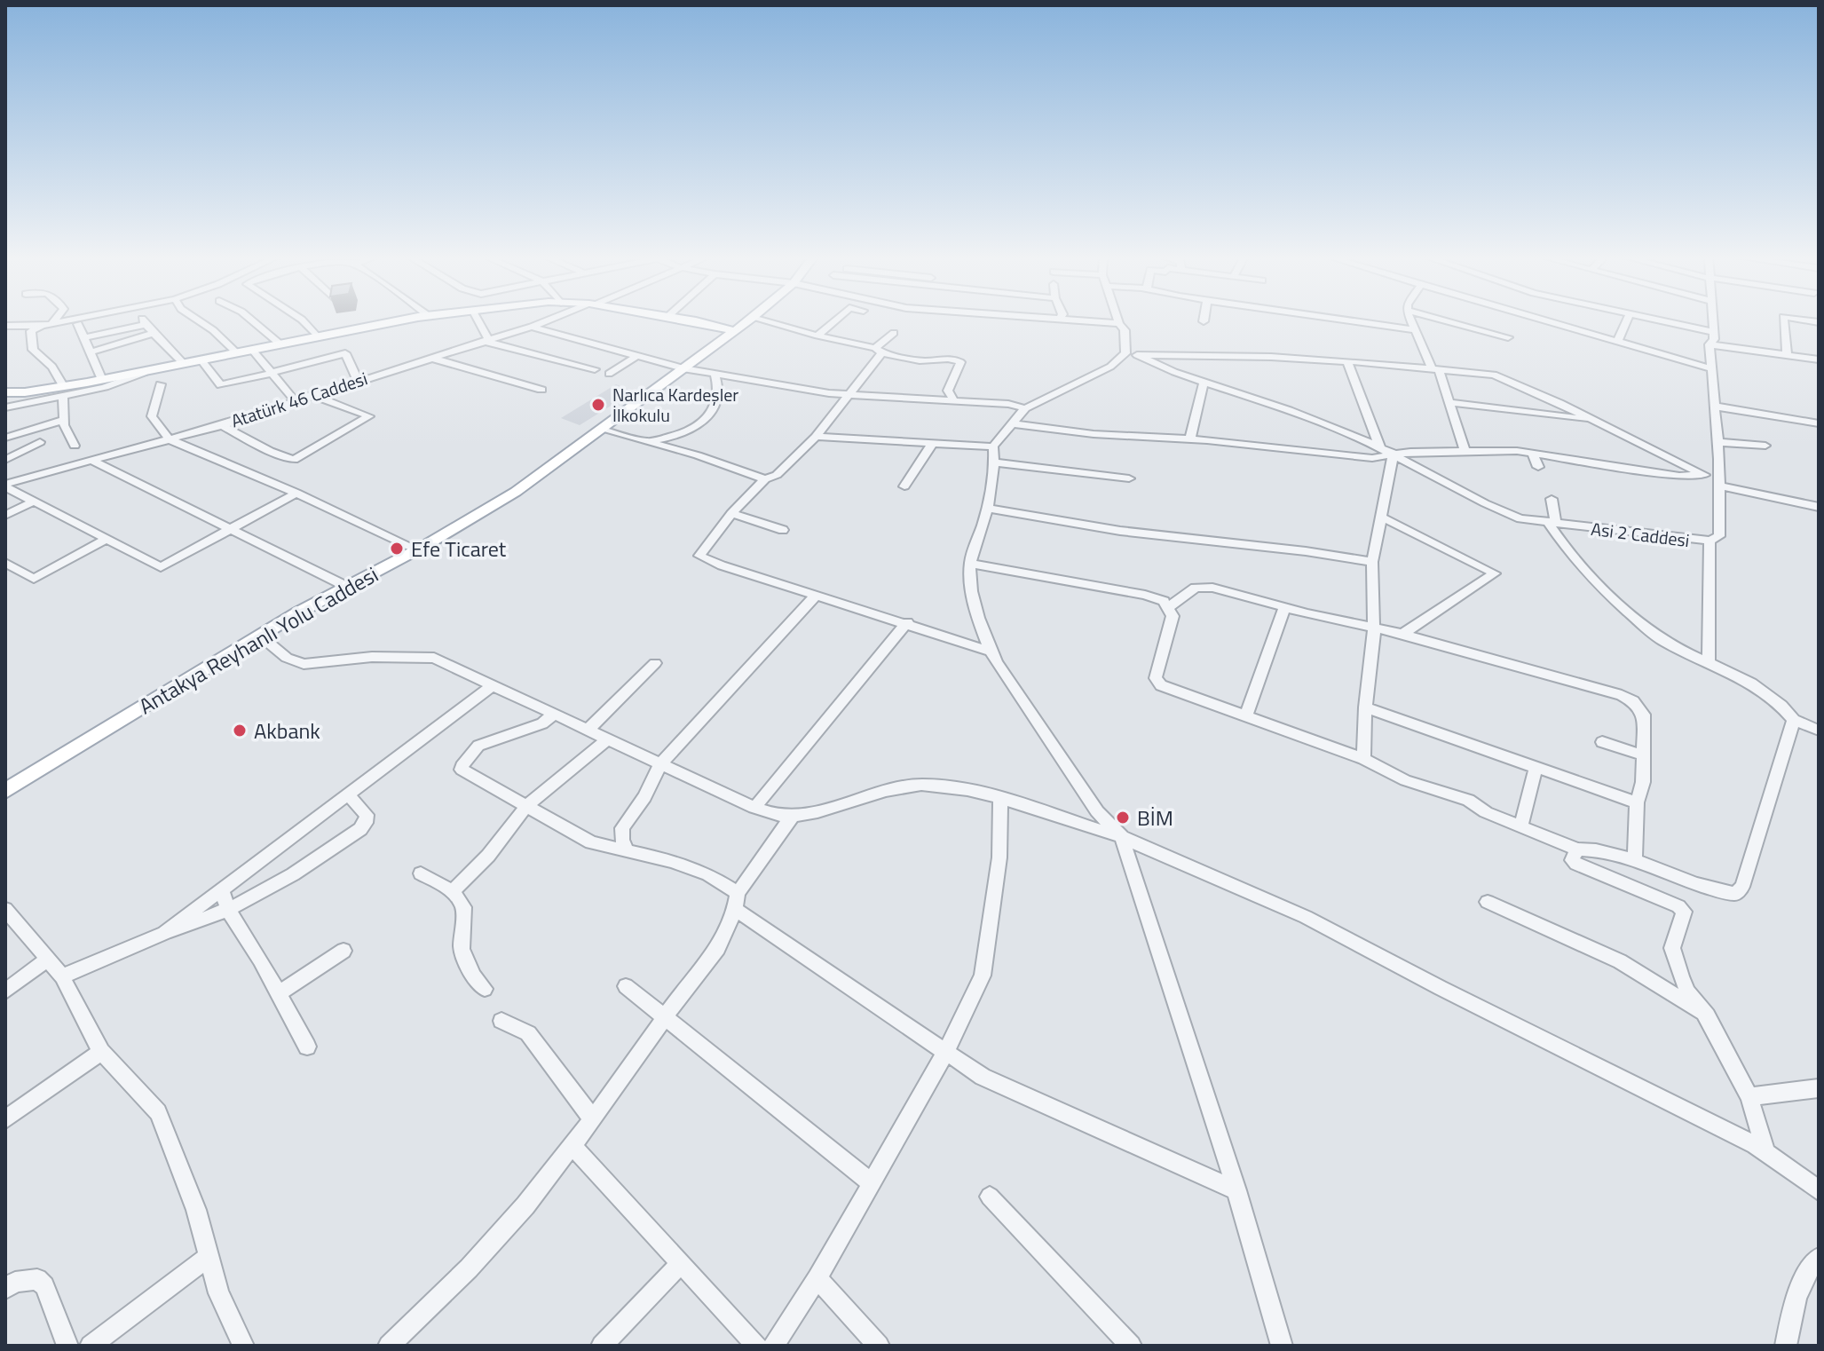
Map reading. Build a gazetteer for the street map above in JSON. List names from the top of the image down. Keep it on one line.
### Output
{"streets":{"main road":["Antakya Reyhanlı Yolu Caddesi"],"street":["Atatürk 46 Caddesi","Asi 2 Caddesi"]},"places":["Narlıca Kardeşler İlkokulu","Efe Ticaret","Akbank","BİM"]}
